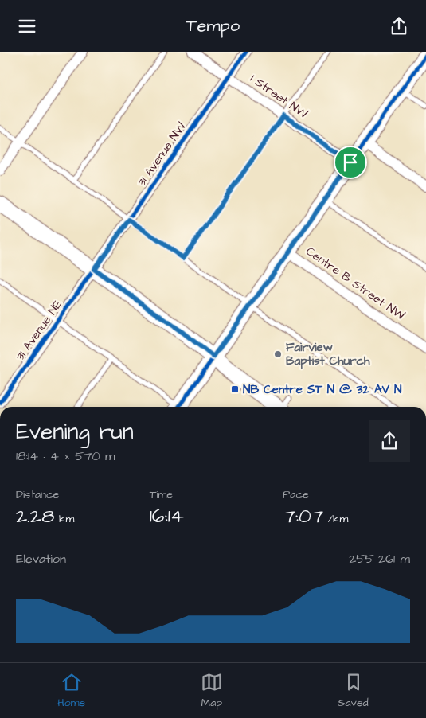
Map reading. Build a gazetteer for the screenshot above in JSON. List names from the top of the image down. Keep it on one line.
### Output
{"streets":{"street":["1 Street NW","31 Avenue NW","Centre B Street NW","31 Avenue NE"]},"crossings":[["1 Street NW","31 Avenue NW"],["31 Avenue NW","31 Avenue NE"]],"places":{"other":["Fairview Baptist Church"],"transit":["NB Centre ST N @ 32 AV N"]},"page":{"header":"Tempo","heading":["Evening run","18:14 · 4 × 570 m"],"stats":[["Distance","2.28 km"],["Time","16:14"],["Pace","7:07 /km"]],"chart":["Elevation","255–261 m"],"tabs":["Home","Map","Saved"]}}
